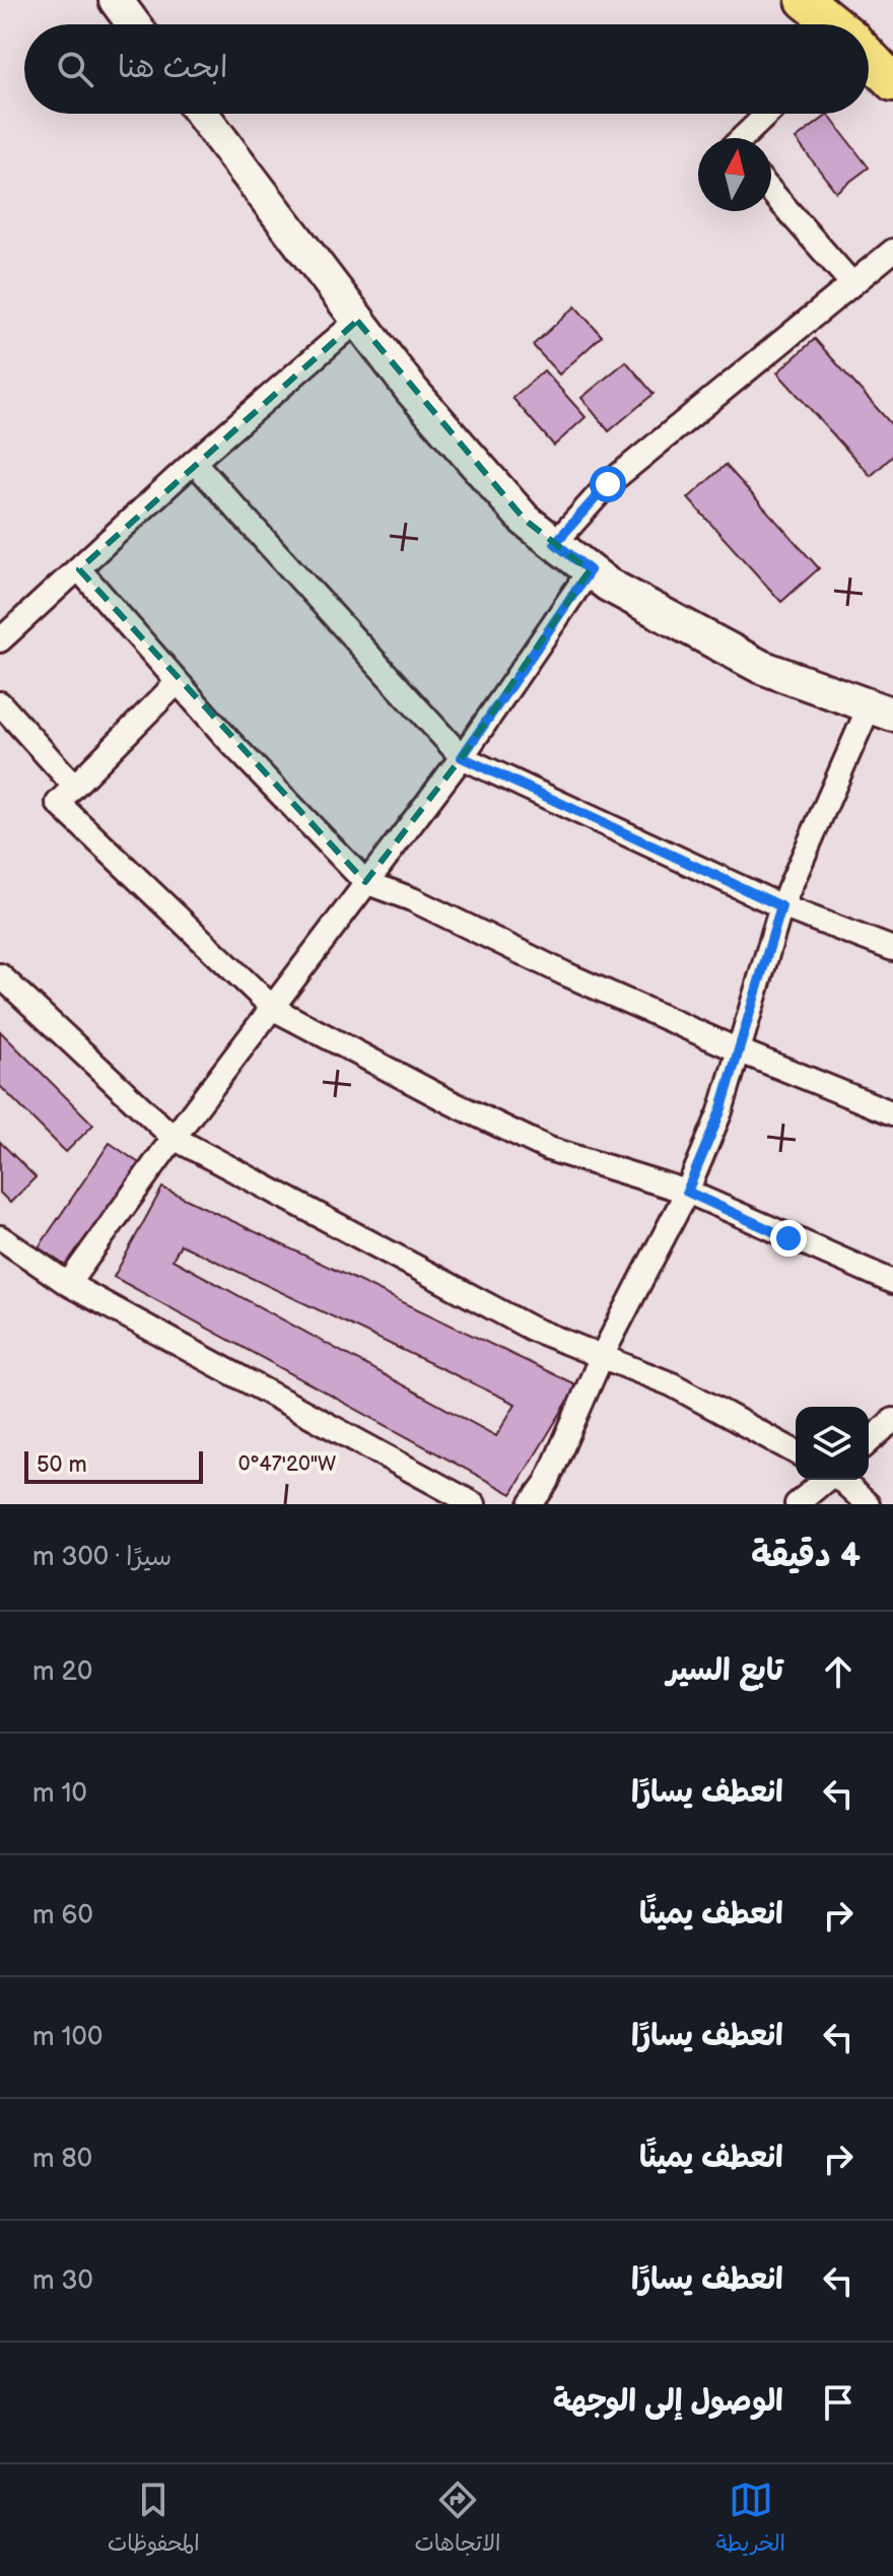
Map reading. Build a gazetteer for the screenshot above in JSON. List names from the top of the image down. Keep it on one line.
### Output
{"scale_bar":"50 m","north":"top","page":{"search":"ابحث هنا","scale":"50 m","heading":["4 دقيقة","سيرًا · 300 m"],"list":[["تابع السير","20 m"],["انعطف يسارًا","10 m"],["انعطف يمينًا","60 m"],["انعطف يسارًا","100 m"],["انعطف يمينًا","80 m"],["انعطف يسارًا","30 m"],"الوصول إلى الوجهة"],"nav":["الخريطة","الاتجاهات","المحفوظات"]},"coordinates":["0°47'20\"W"]}
